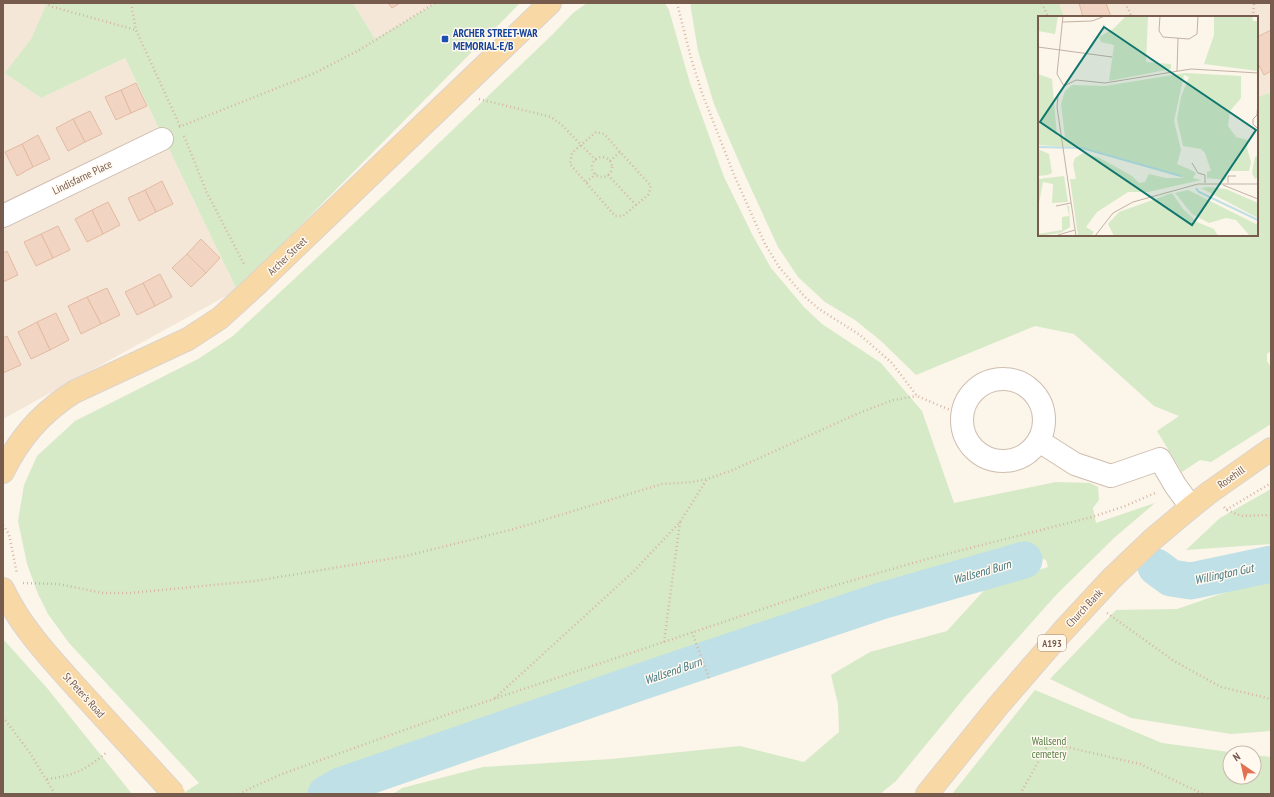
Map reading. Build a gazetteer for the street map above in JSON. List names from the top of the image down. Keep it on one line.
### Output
{"streets":{"main road":["Archer Street","Rosehill","Church Bank","A193","St Peter's Road"],"street":["Lindisfarne Place"]},"crossings":[["Rosehill","Church Bank"]],"water":["Wallsend Burn","Willington Gut"],"parks":["Wallsend cemetery"],"places":{"transit":["ARCHER STREET-WAR MEMORIAL-E/B"]},"north":"top left"}
